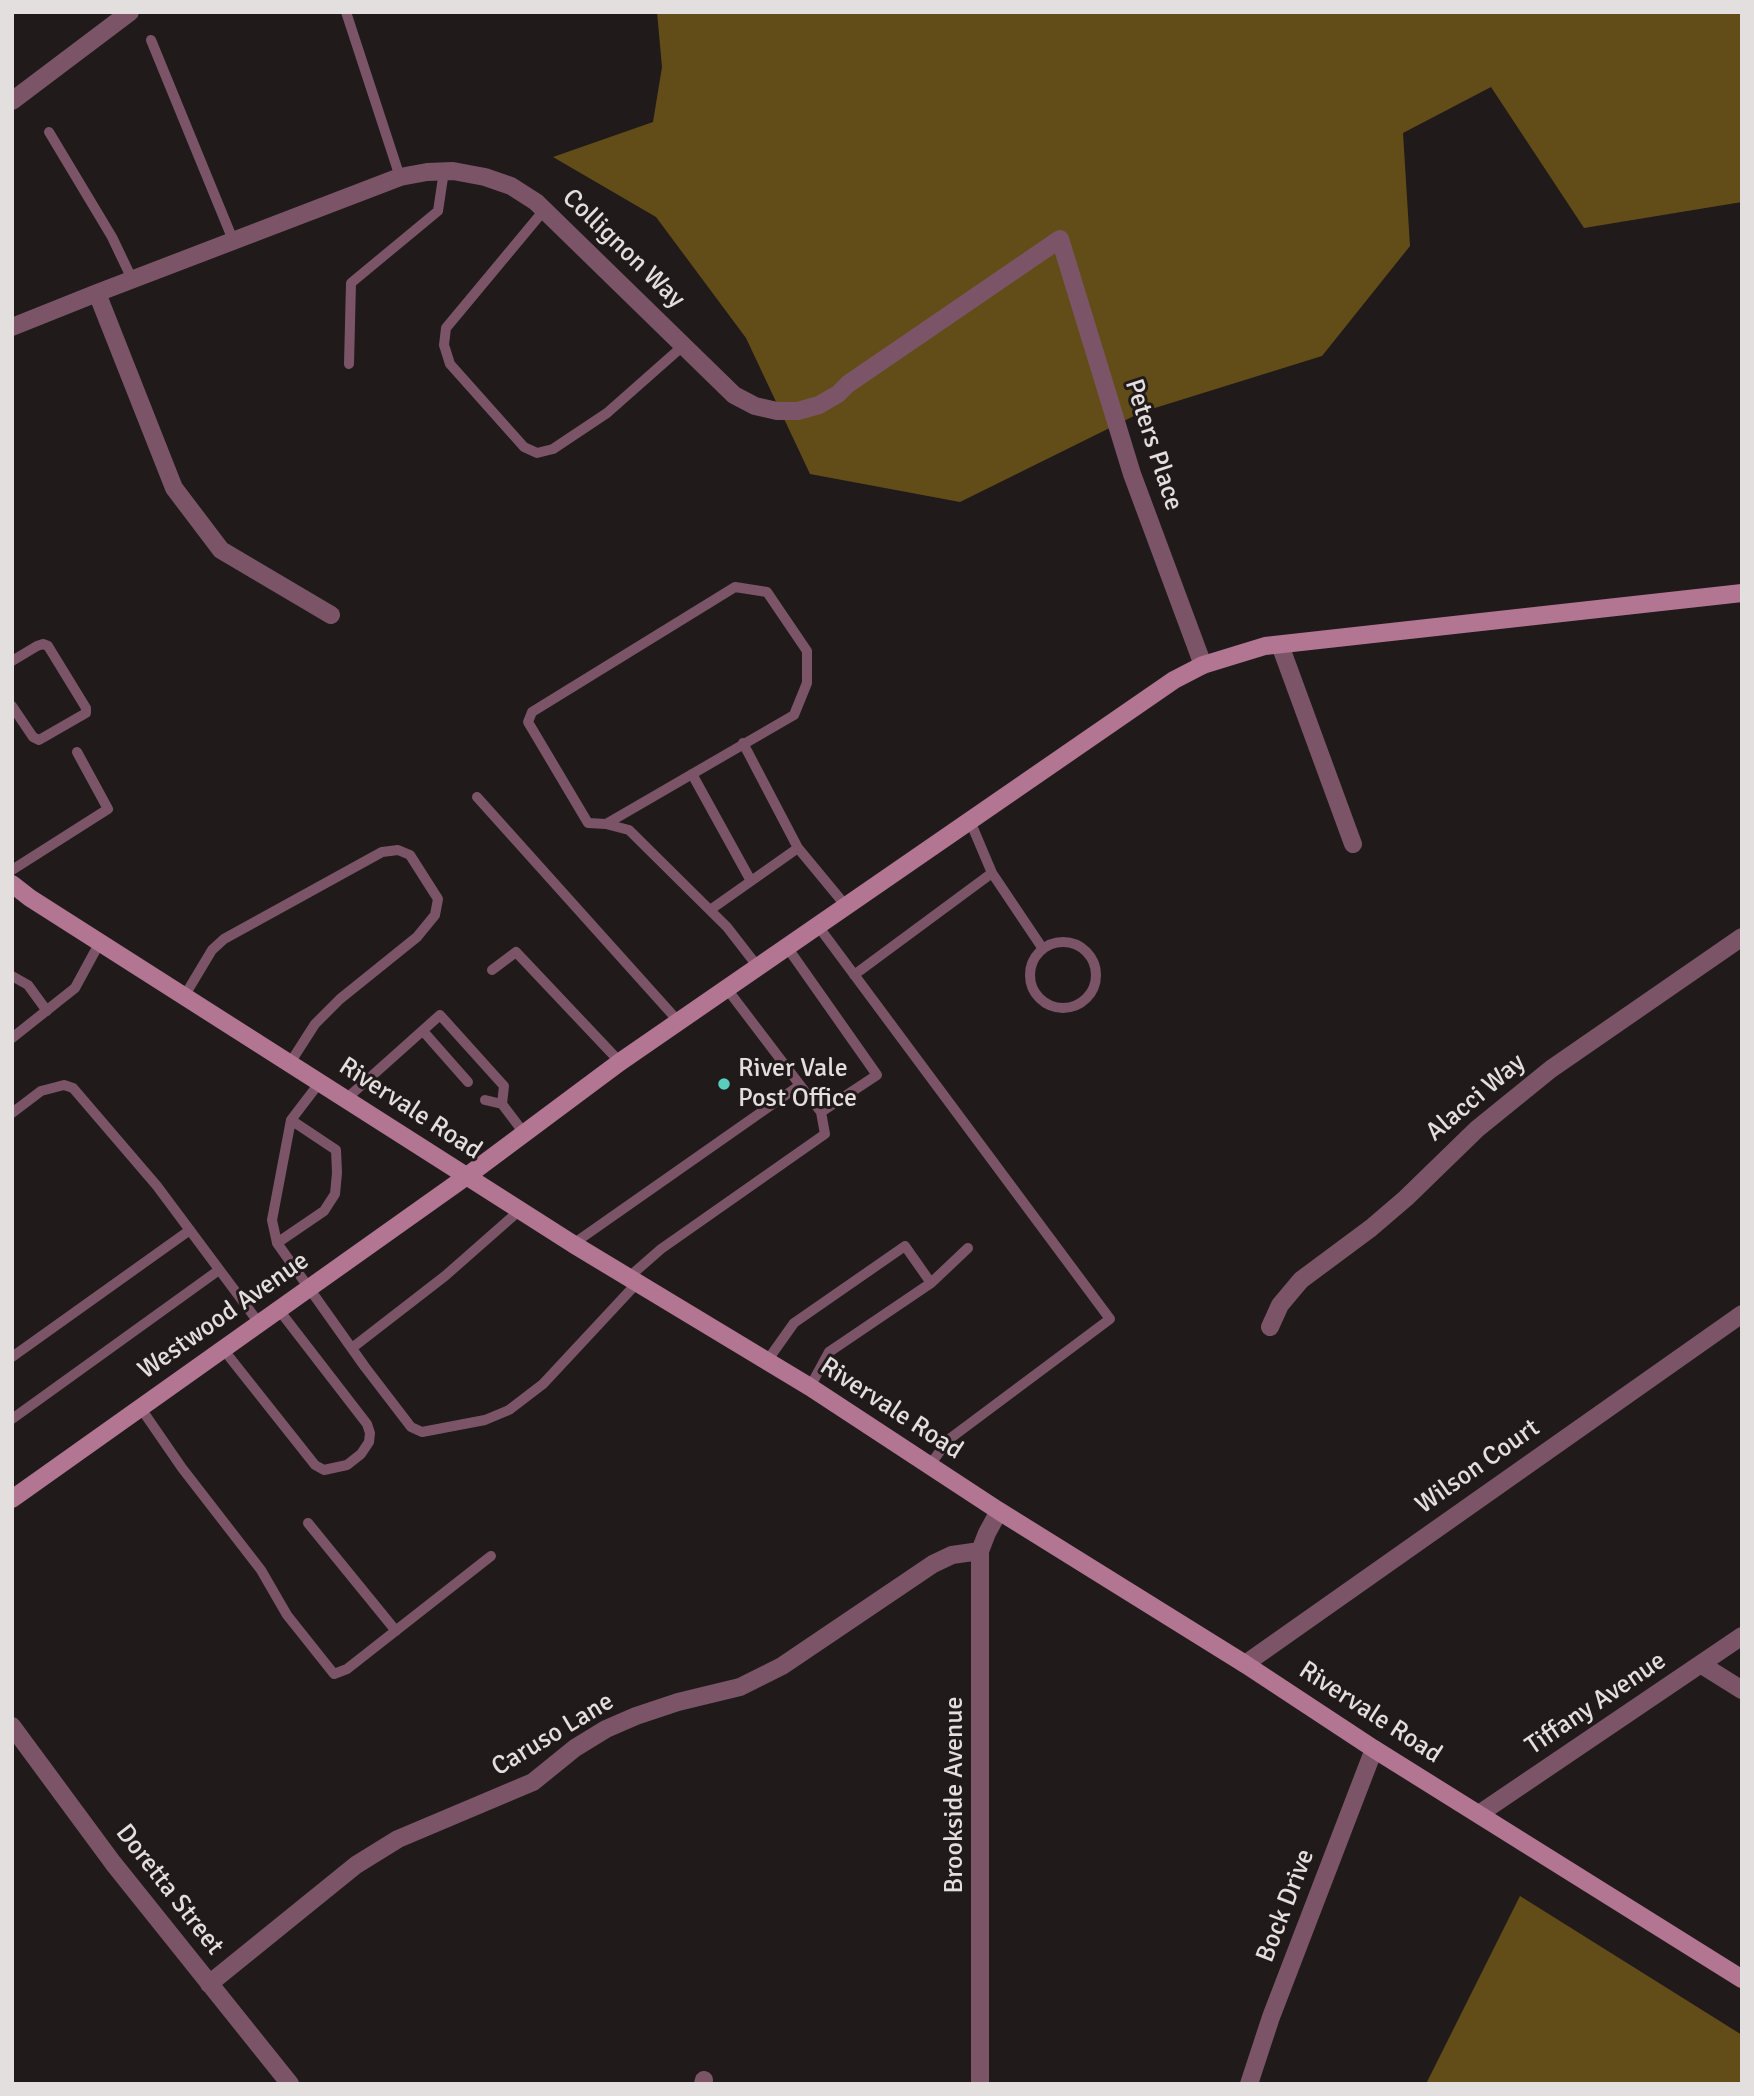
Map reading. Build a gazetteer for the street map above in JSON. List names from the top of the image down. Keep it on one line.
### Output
{"streets":{"street":["Collignon Way","Peters Place","Alacci Way","Rivervale Road","Westwood Avenue","Wilson Court","Tiffany Avenue","Caruso Lane","Brookside Avenue","Doretta Street","Bock Drive"]},"crossings":[["Collignon Way","Peters Place"],["Peters Place","Westwood Avenue"],["Rivervale Road","Westwood Avenue"],["Rivervale Road","Wilson Court"],["Rivervale Road","Tiffany Avenue"],["Rivervale Road","Brookside Avenue"],["Rivervale Road","Bock Drive"],["Caruso Lane","Brookside Avenue"],["Caruso Lane","Doretta Street"]],"places":["River Vale Post Office"]}
